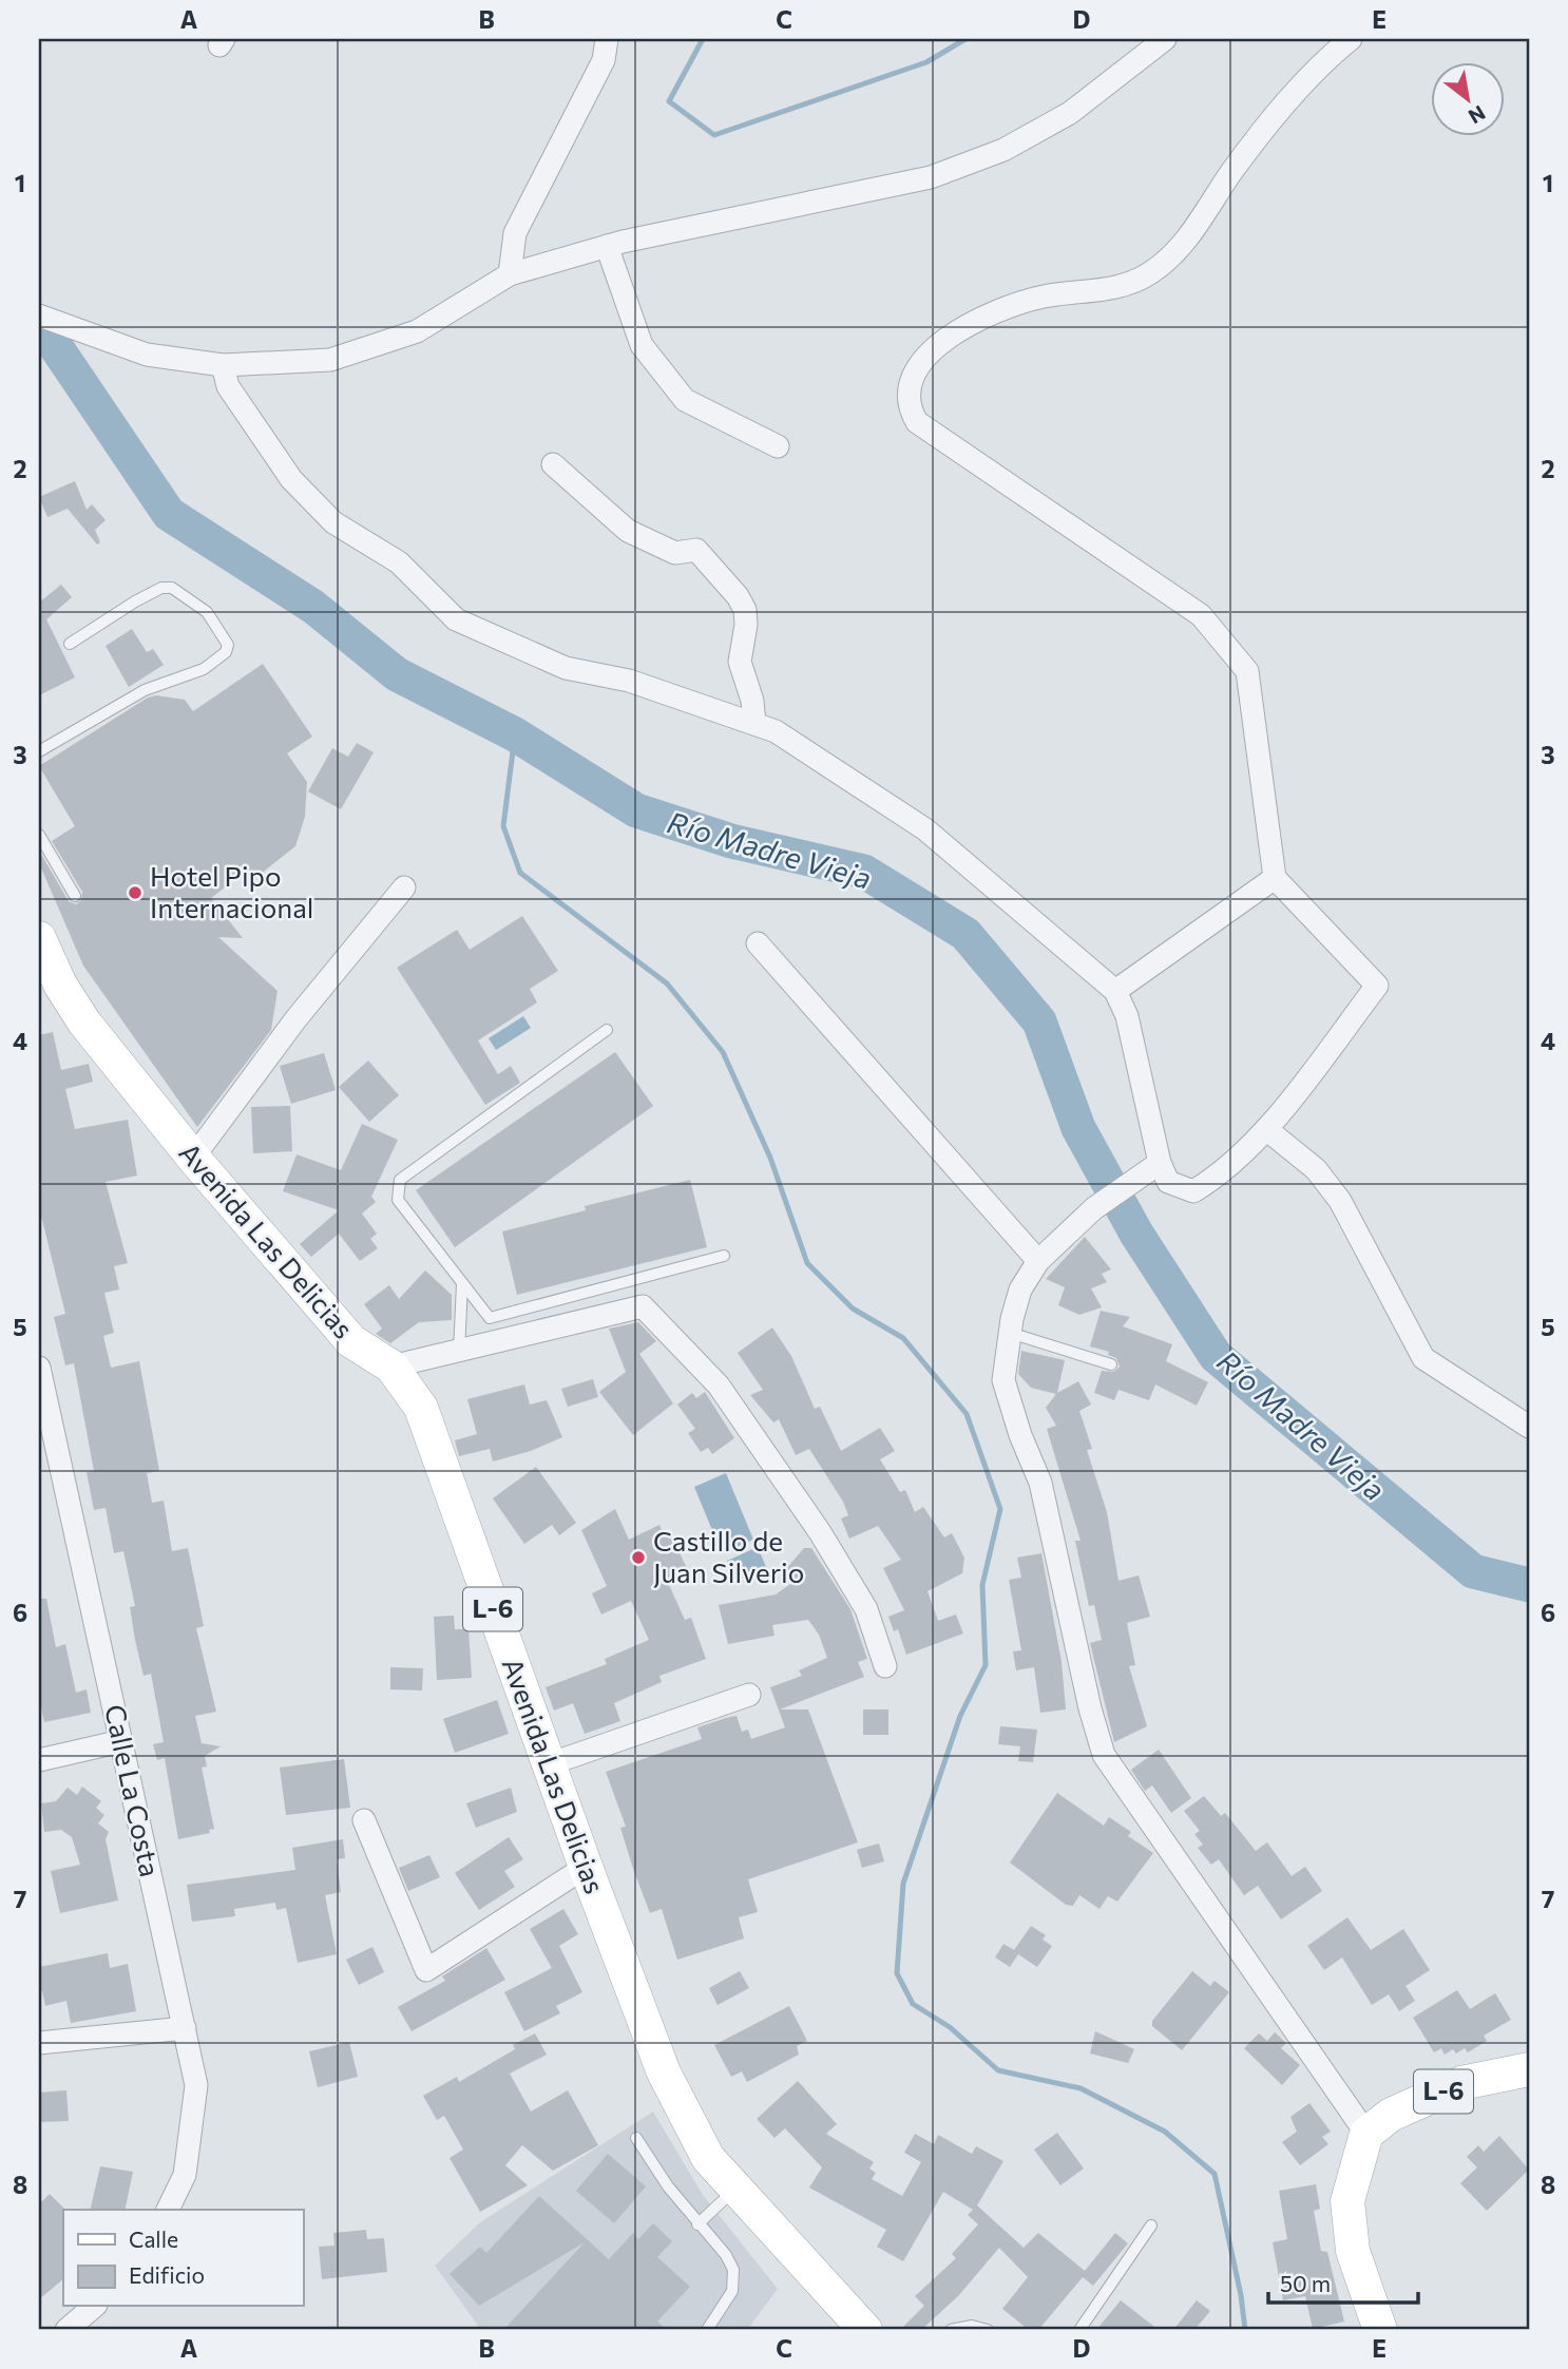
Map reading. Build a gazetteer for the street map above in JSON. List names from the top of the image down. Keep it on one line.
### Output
{"streets":{"main road":["Avenida Las Delicias","L-6"],"street":["Calle La Costa"]},"water":["Río Madre Vieja"],"places":["Hotel Pipo Internacional","Castillo de Juan Silverio"],"legend":["Calle","Edificio"],"scale_bar":"50 m","north":"bottom right","grid":{"columns":["A","B","C","D","E"],"rows":["1","2","3","4","5","6","7","8"]}}
